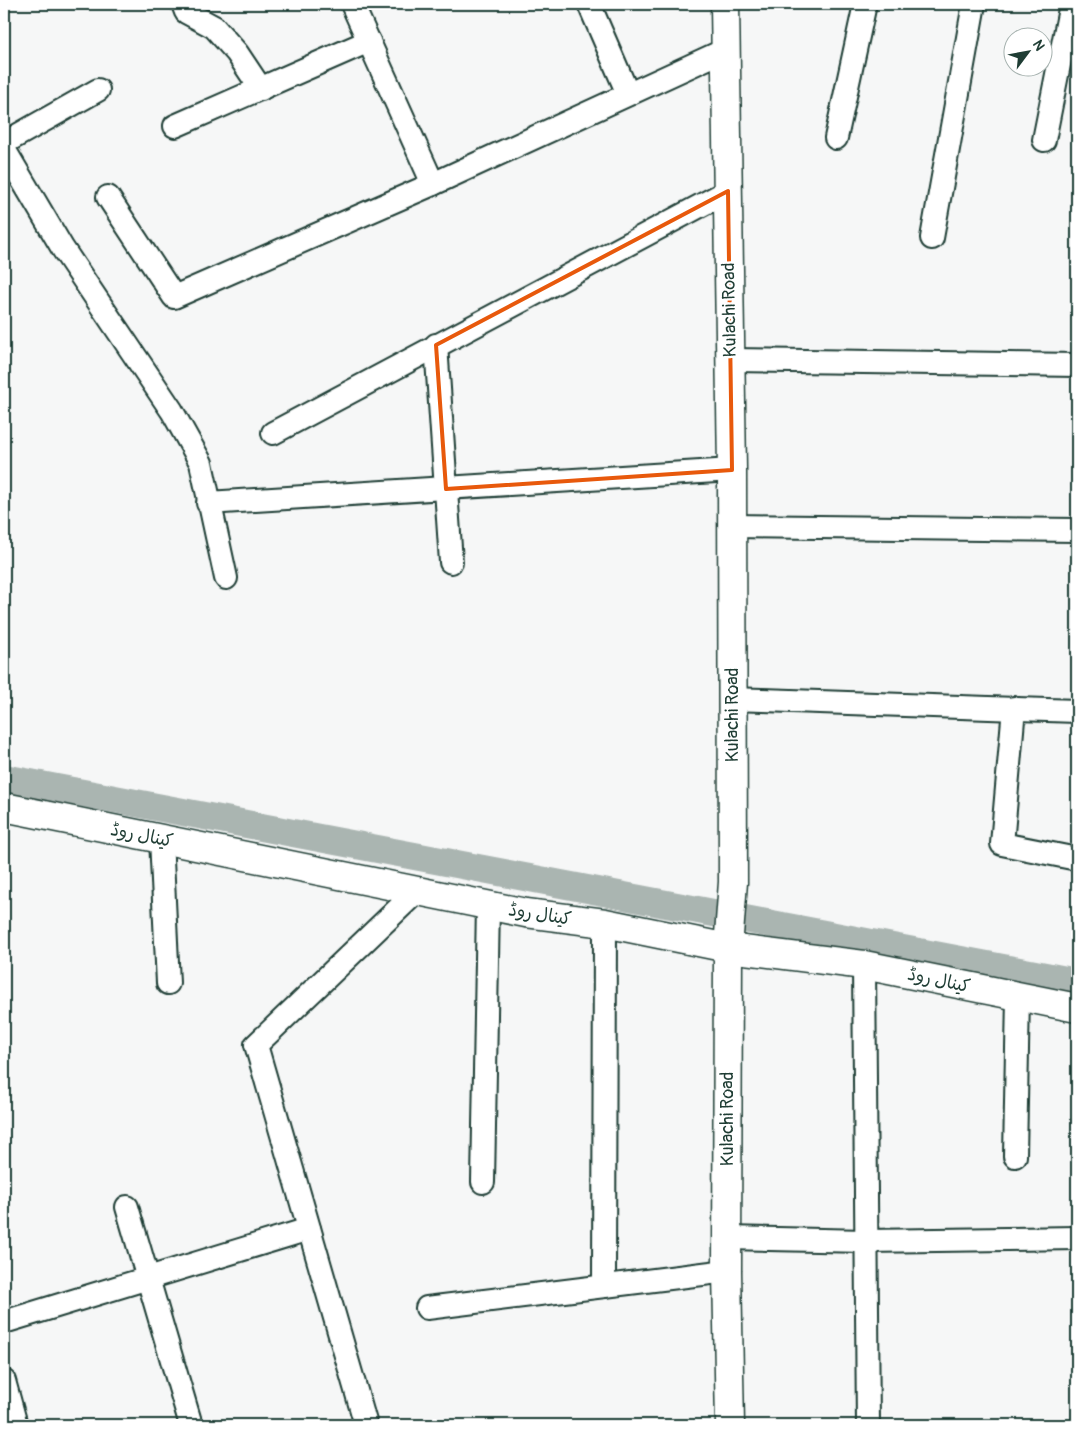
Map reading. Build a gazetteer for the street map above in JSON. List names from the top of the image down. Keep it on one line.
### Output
{"streets":{"street":["Kulachi Road","کینال روڈ"]},"crossings":[["Kulachi Road","کینال روڈ"]],"north":"top right"}
